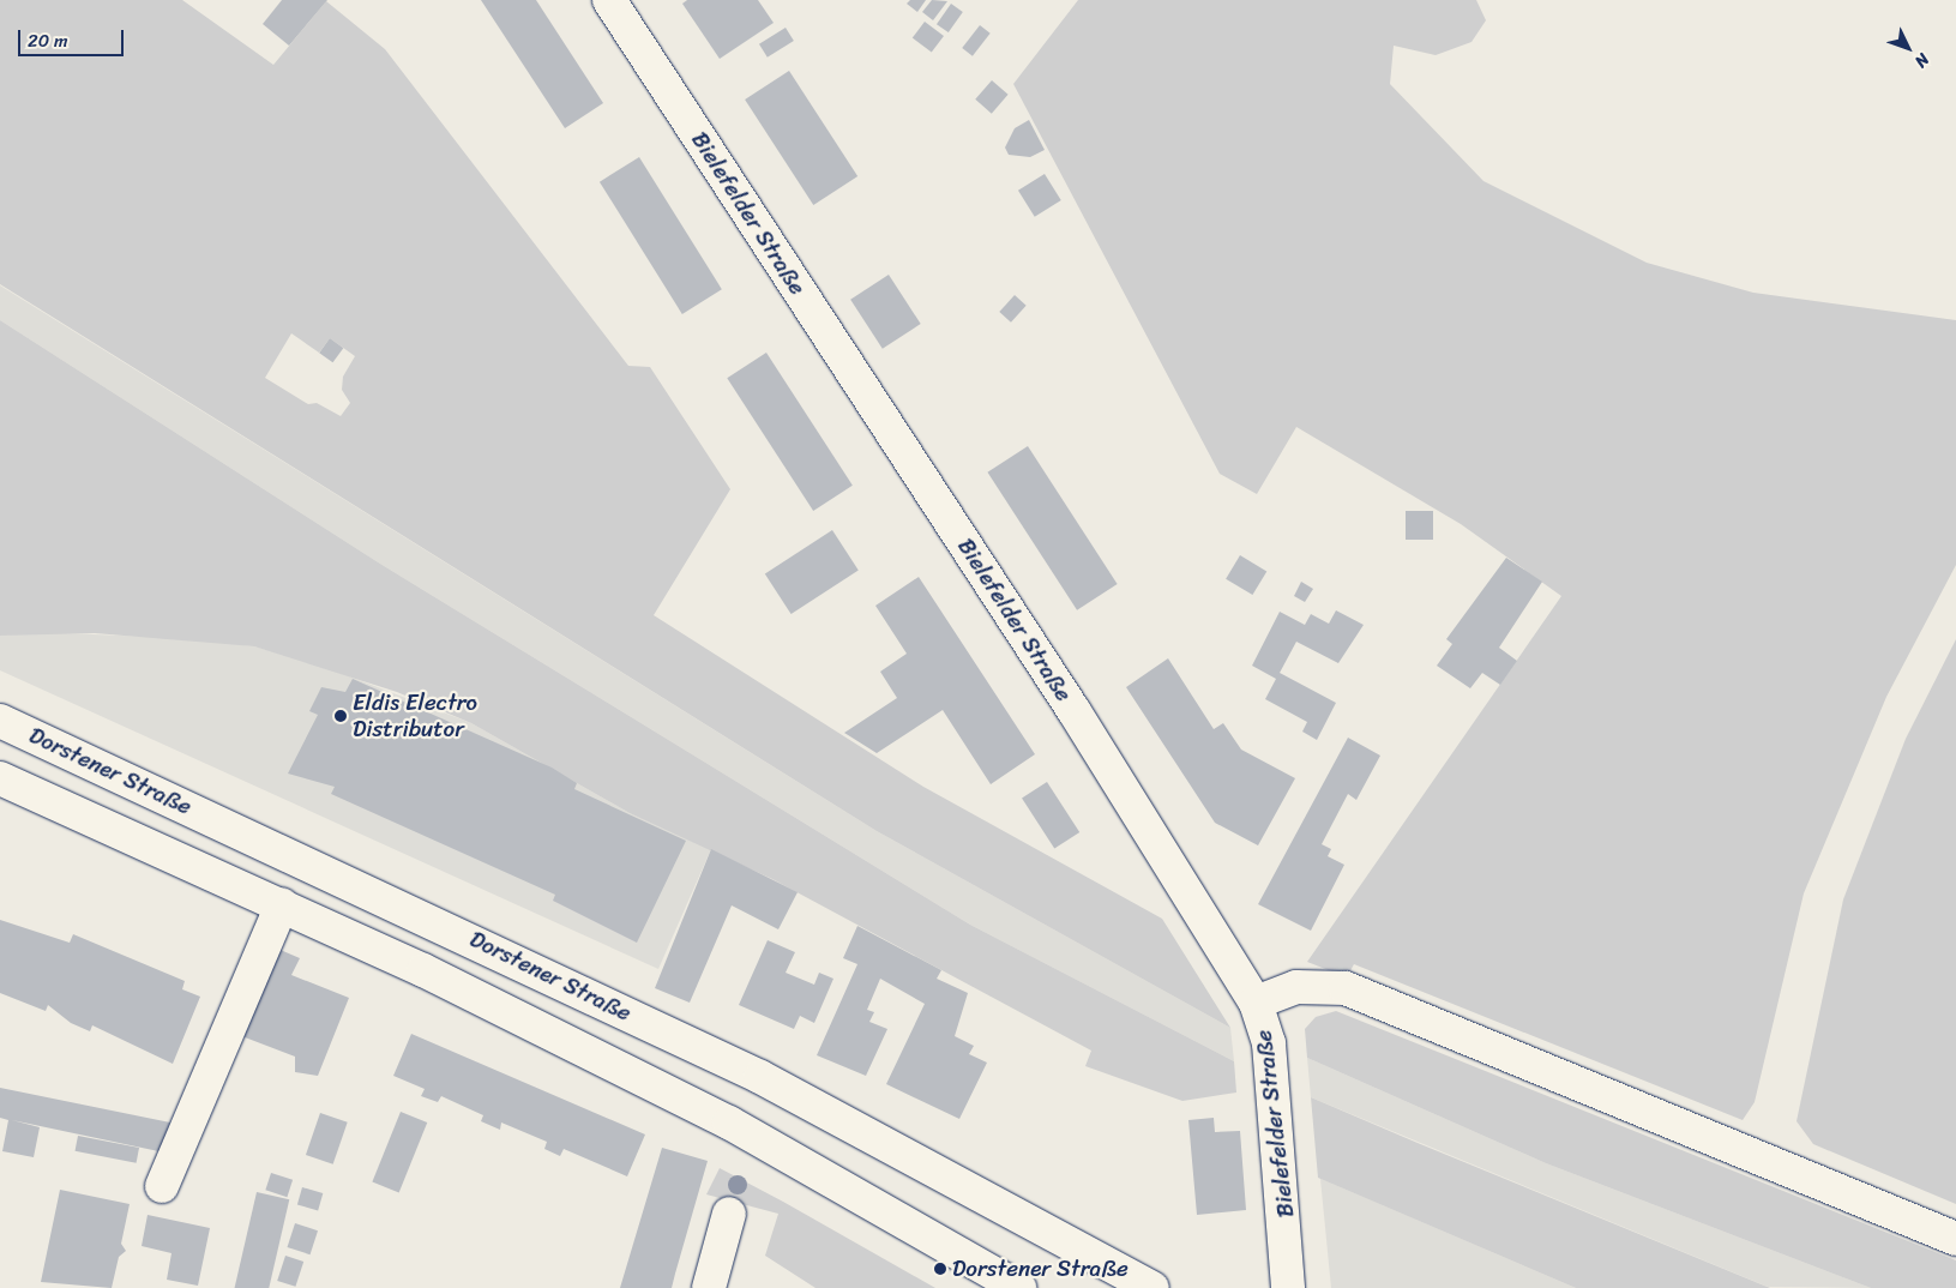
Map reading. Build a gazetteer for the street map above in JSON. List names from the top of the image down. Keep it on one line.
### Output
{"streets":{"main road":["Bielefelder Straße","Dorstener Straße"]},"places":["Eldis Electro Distributor","Dorstener Straße"],"scale_bar":"20 m","north":"bottom right"}
